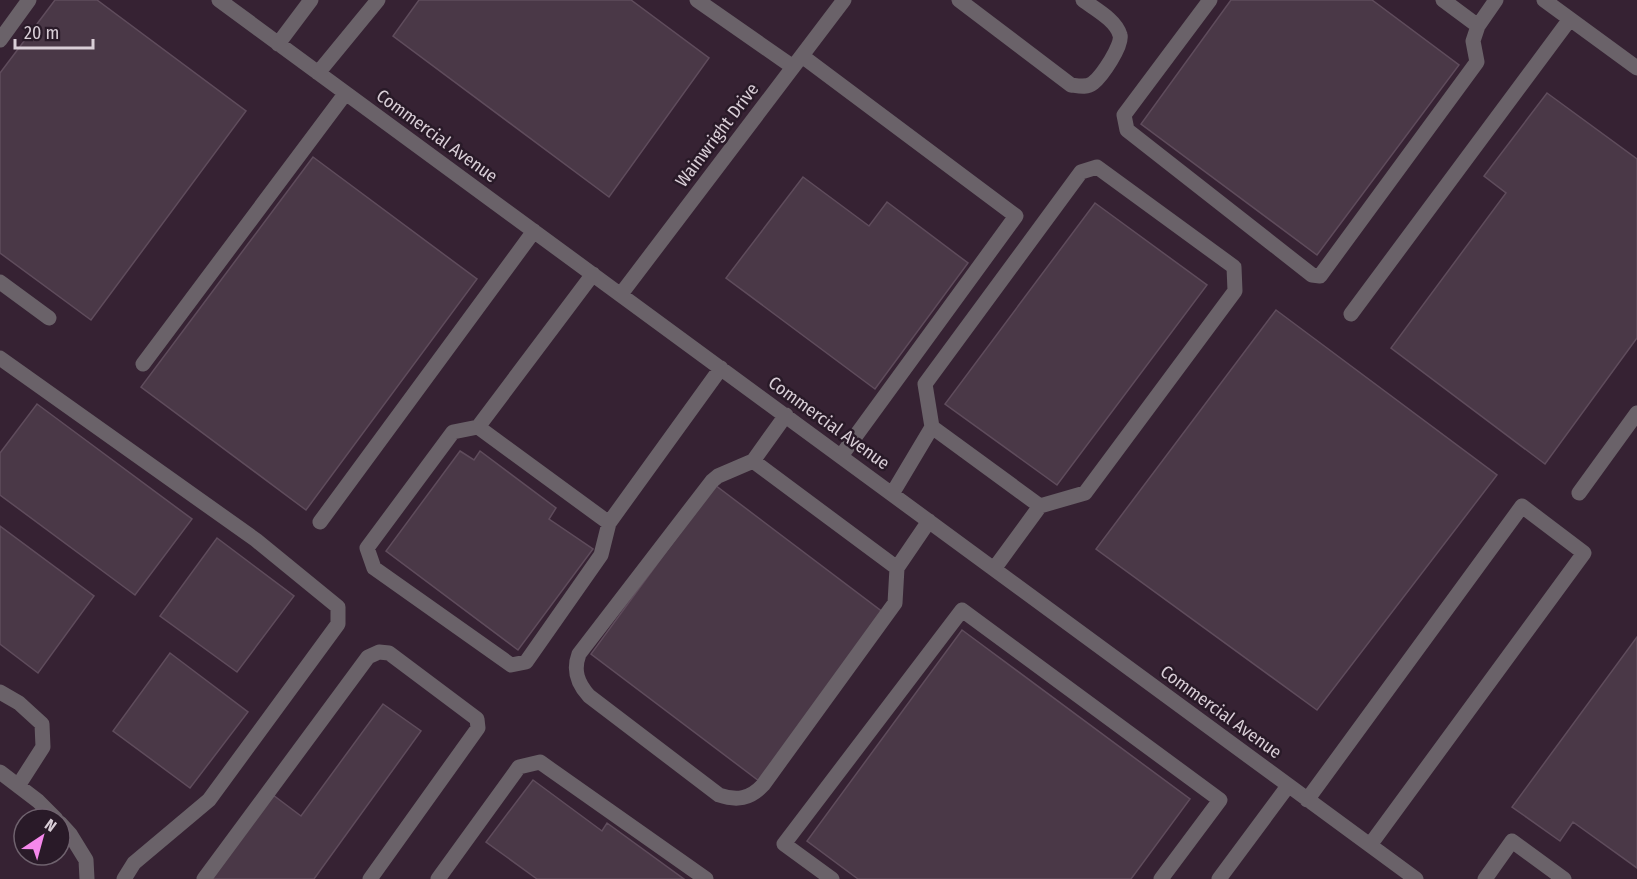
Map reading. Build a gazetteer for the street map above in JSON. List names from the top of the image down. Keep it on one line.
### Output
{"streets":{"street":["Wainwright Drive","Commercial Avenue"]},"crossings":[["Wainwright Drive","Commercial Avenue"]],"scale_bar":"20 m","north":"top right"}
